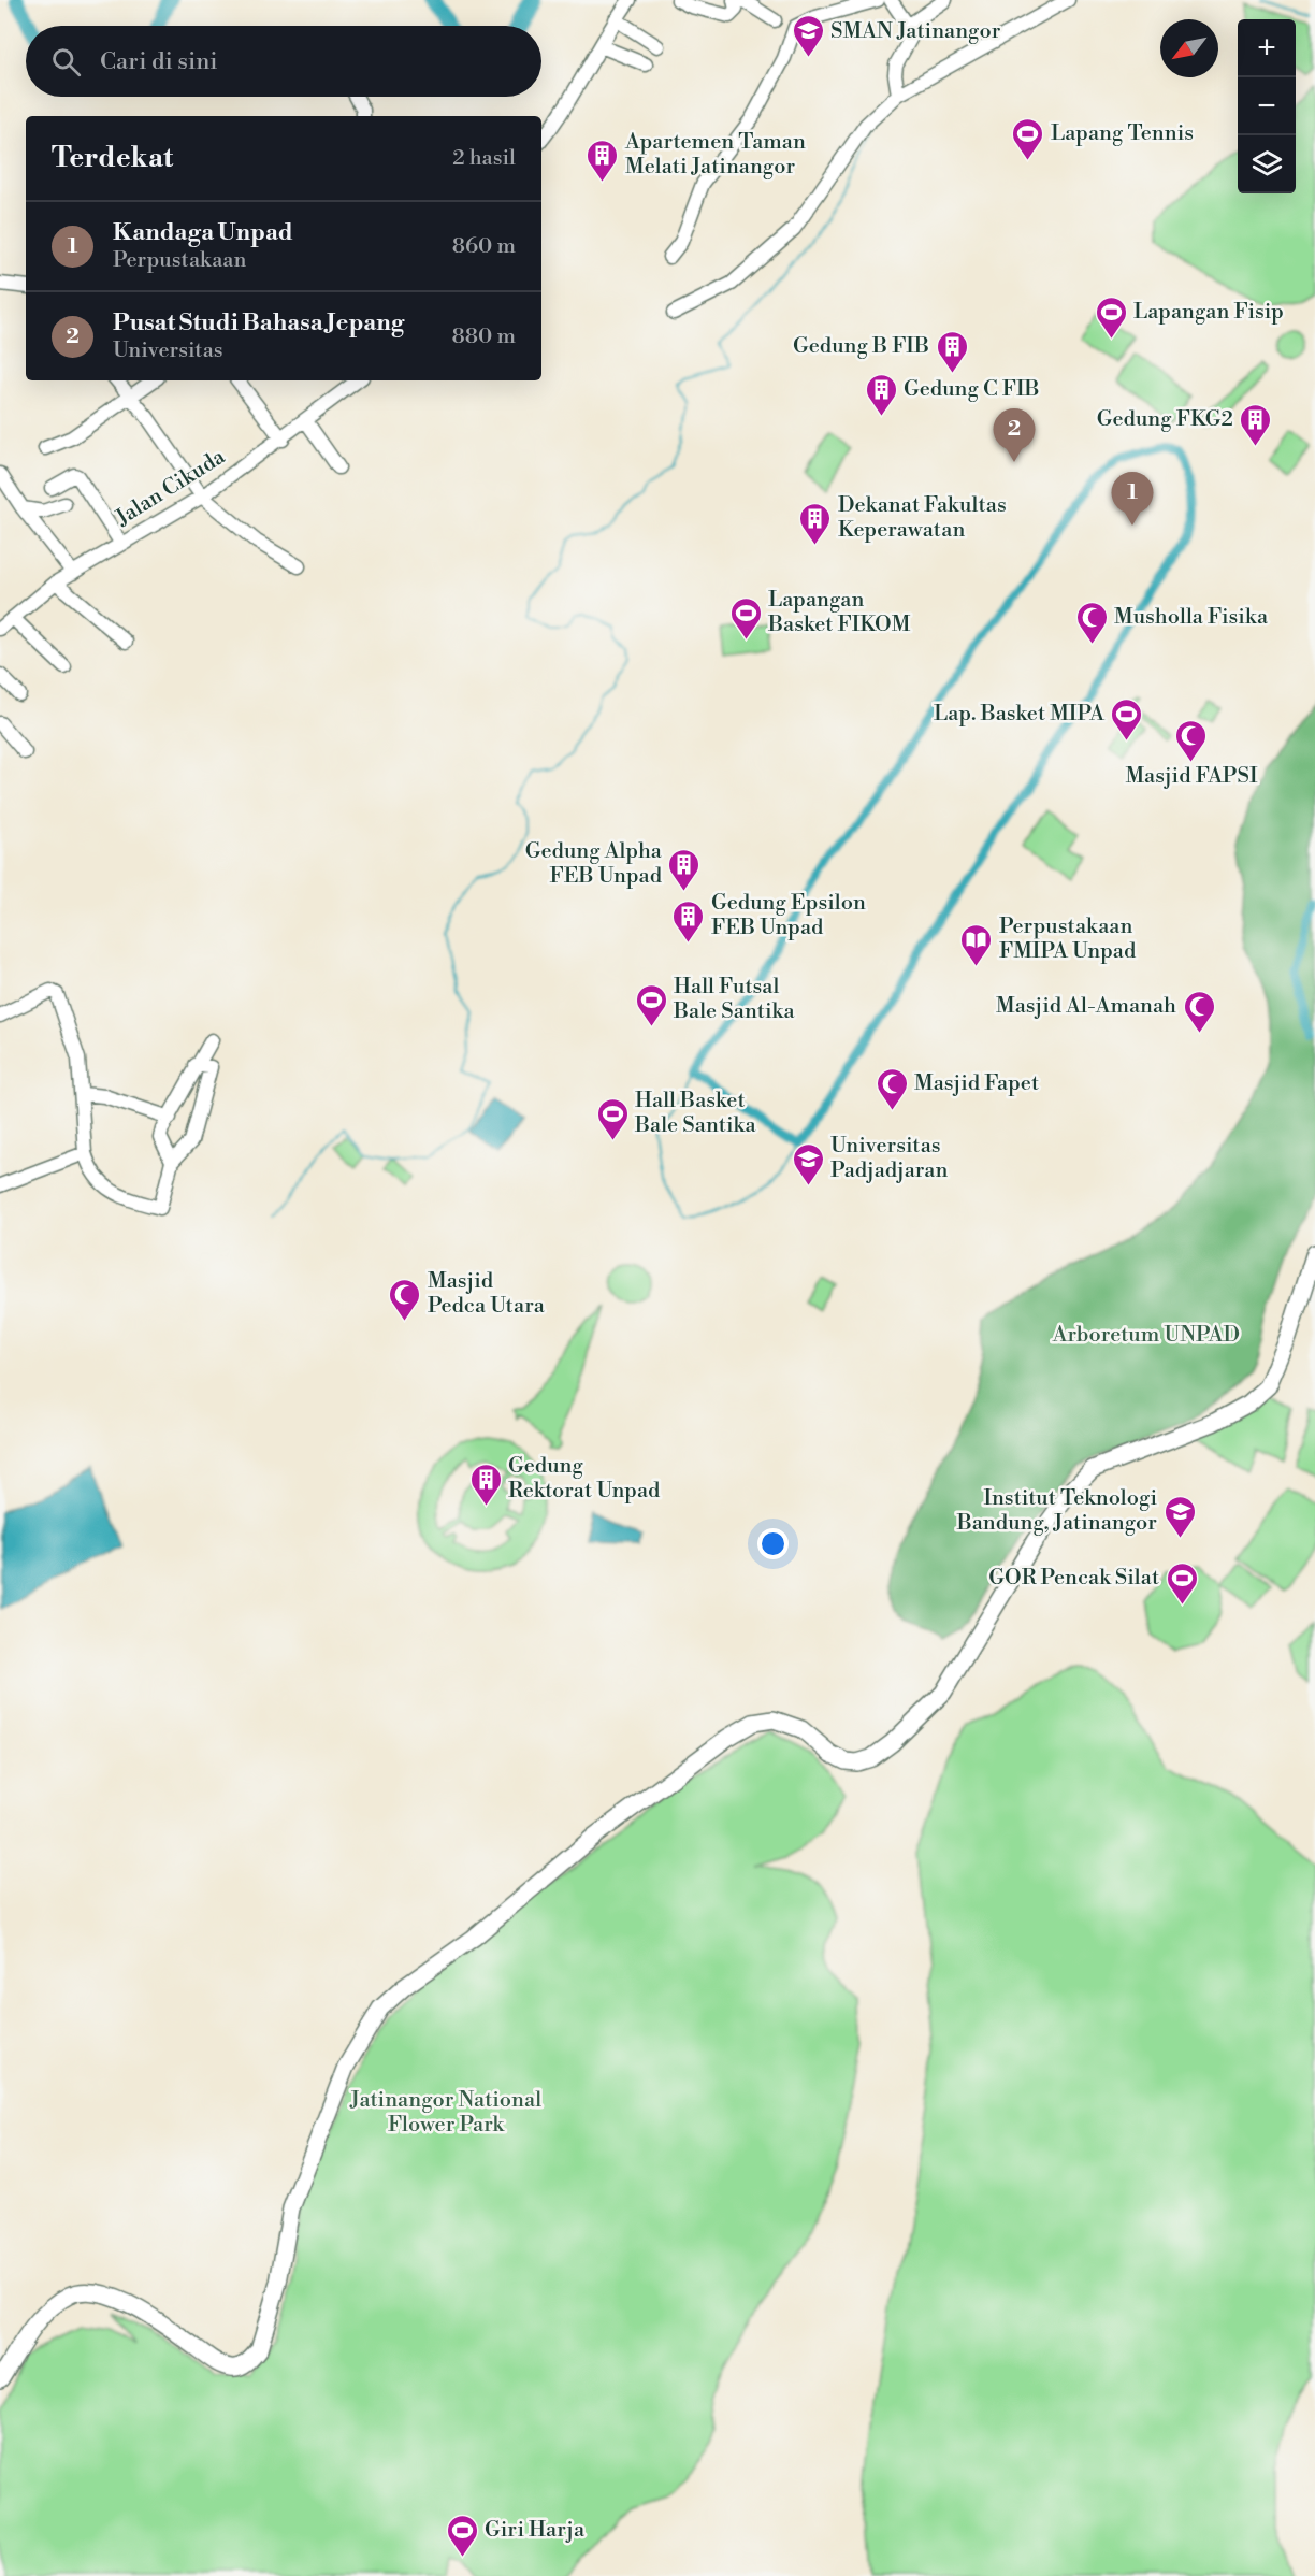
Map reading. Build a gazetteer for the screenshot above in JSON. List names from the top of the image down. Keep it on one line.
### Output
{"streets":{"street":["Jalan Cikuda"]},"parks":["Arboretum UNPAD","Jatinangor National Flower Park"],"places":{"school or university":["SMAN Jatinangor","Universitas Padjadjaran","Institut Teknologi Bandung, Jatinangor"],"sports":["Lapang Tennis","Lapangan Fisip","Lapangan Basket FIKOM","Lap. Basket MIPA","Hall Futsal Bale Santika","Hall Basket Bale Santika","GOR Pencak Silat","Giri Harja"],"building":["Apartemen Taman Melati Jatinangor","Gedung B FIB","Gedung C FIB","Gedung FKG2","Dekanat Fakultas Keperawatan","Gedung Alpha FEB Unpad","Gedung Epsilon FEB Unpad","Gedung Rektorat Unpad"],"mosque":["Musholla Fisika","Masjid FAPSI","Masjid Al-Amanah","Masjid Fapet","Masjid Pedca Utara"],"library":["Perpustakaan FMIPA Unpad"]},"north":"bottom left","page":{"map_buttons":["+","−"],"search":"Cari di sini","heading":["Terdekat","2 hasil"],"list":[{"mark":"1","name":"Kandaga Unpad","note":"Perpustakaan","value":"860 m"},{"mark":"2","name":"Pusat Studi Bahasa Jepang","note":"Universitas","value":"880 m"}],"pins":["2","1"]}}
